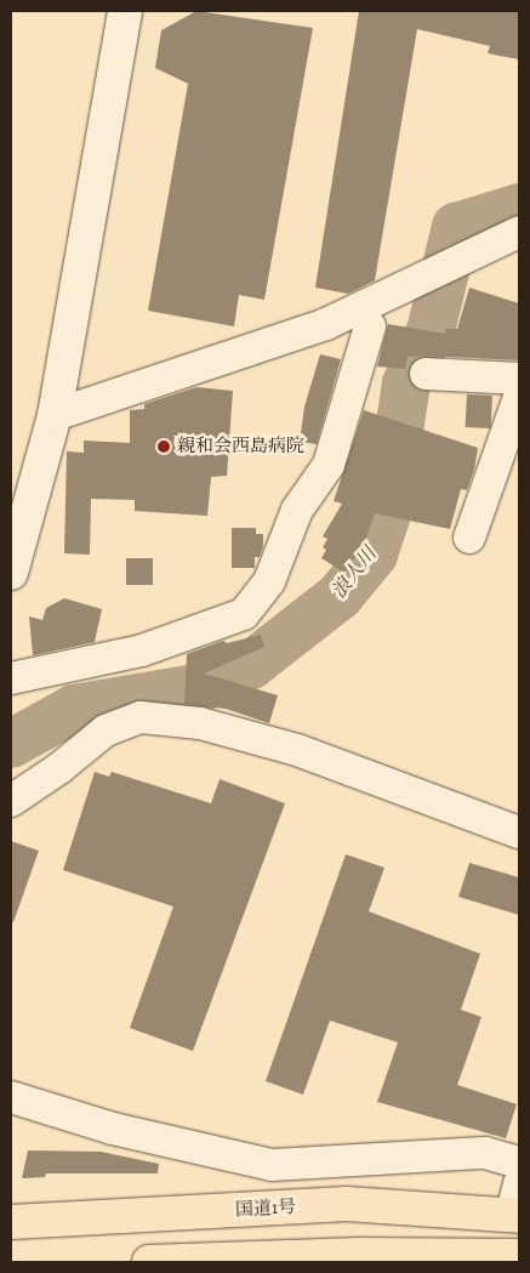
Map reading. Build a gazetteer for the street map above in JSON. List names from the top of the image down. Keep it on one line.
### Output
{"streets":{"highway":["国道1号"]},"water":["浪人川"],"places":["親和会西島病院"]}
